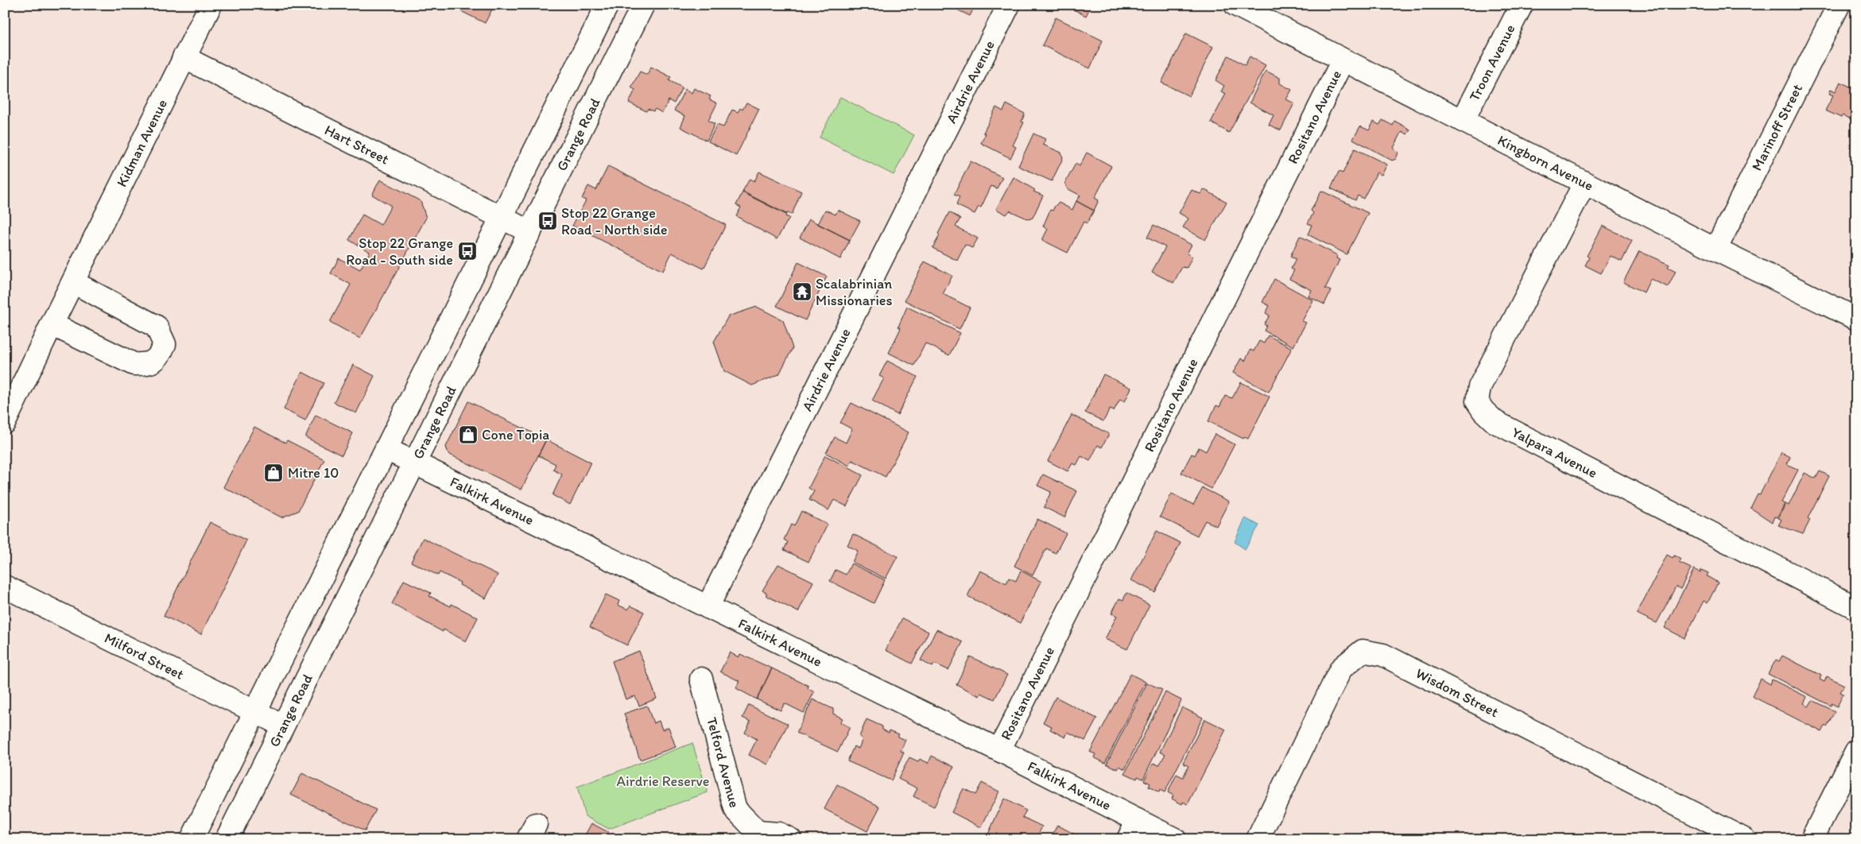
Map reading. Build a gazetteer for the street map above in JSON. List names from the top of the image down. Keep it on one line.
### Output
{"streets":{"street":["Troon Avenue","Airdrie Avenue","Rositano Avenue","Marinoff Street","Grange Road","Kidman Avenue","Hart Street","Kingborn Avenue","Yalpara Avenue","Falkirk Avenue","Milford Street","Wisdom Street","Telford Avenue"]},"crossings":[["Troon Avenue","Kingborn Avenue"],["Airdrie Avenue","Falkirk Avenue"],["Rositano Avenue","Kingborn Avenue"],["Rositano Avenue","Falkirk Avenue"],["Marinoff Street","Kingborn Avenue"],["Grange Road","Hart Street"],["Grange Road","Falkirk Avenue"],["Grange Road","Milford Street"],["Kidman Avenue","Hart Street"],["Kingborn Avenue","Yalpara Avenue"]],"parks":["Airdrie Reserve"],"places":{"bus stop":["Stop 22 Grange Road - North side","Stop 22 Grange Road - South side"],"temple":["Scalabrinian Missionaries"],"shop":["Cone Topia","Mitre 10"]}}
